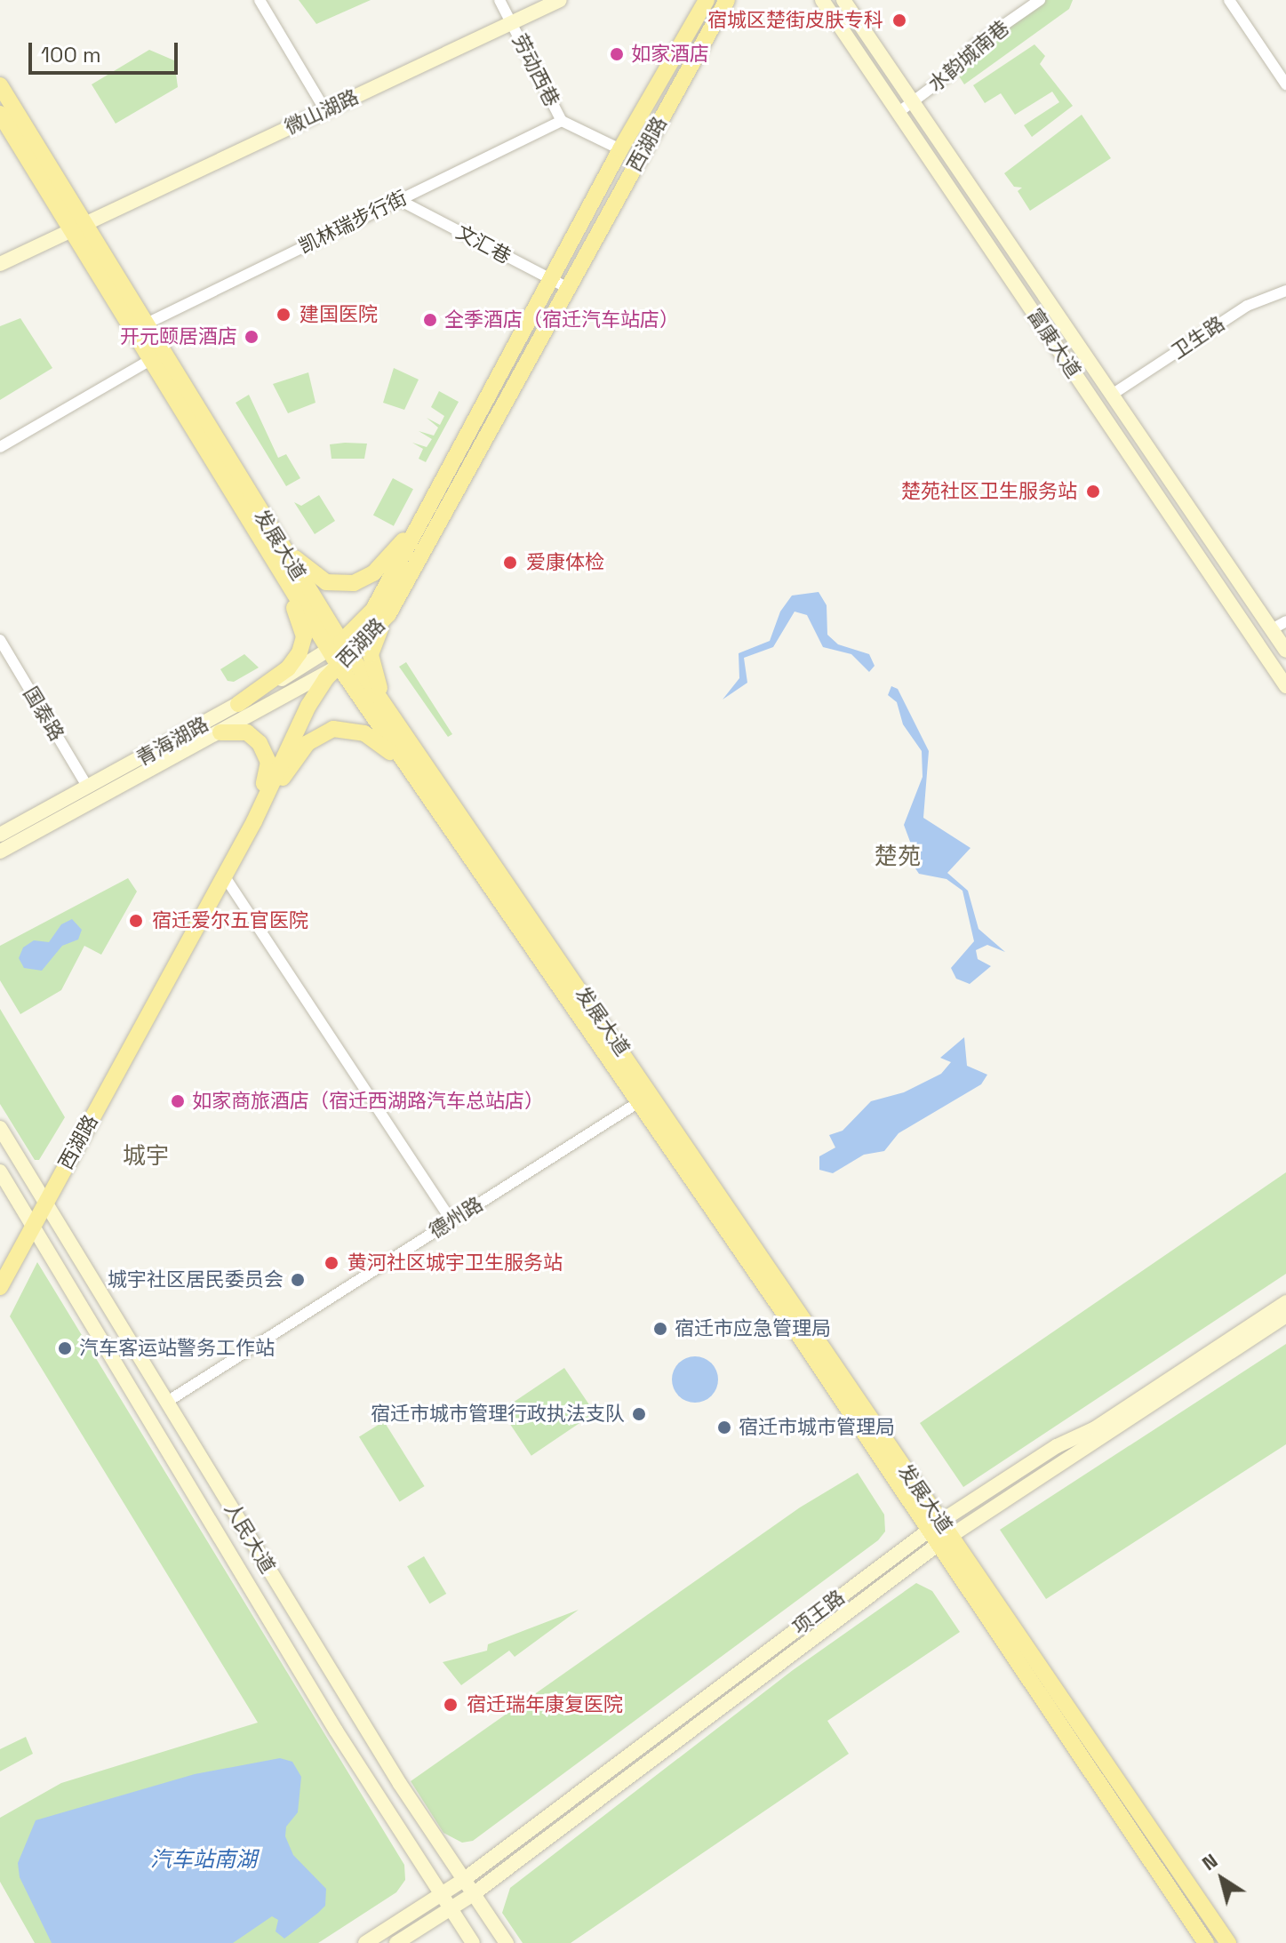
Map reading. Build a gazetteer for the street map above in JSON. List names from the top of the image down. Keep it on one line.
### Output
{"streets":{"main road":["微山湖路","西湖路","富康大道","发展大道","青海湖路","人民大道","项王路"],"street":["水韵城南巷","劳动西巷","凯林瑞步行街","文汇巷","卫生路","国泰路","德州路"]},"crossings":[["水韵城南巷","富康大道"],["劳动西巷","微山湖路"],["劳动西巷","西湖路"],["劳动西巷","凯林瑞步行街"],["微山湖路","发展大道"],["西湖路","文汇巷"],["西湖路","发展大道"],["西湖路","青海湖路"],["西湖路","人民大道"],["凯林瑞步行街","文汇巷"],["凯林瑞步行街","发展大道"],["卫生路","富康大道"],["发展大道","青海湖路"],["发展大道","德州路"],["发展大道","项王路"],["国泰路","青海湖路"],["德州路","人民大道"],["人民大道","项王路"]],"districts":["楚苑","城宇"],"water":["汽车站南湖"],"places":["宿城区楚街皮肤专科","如家酒店","建国医院","全季酒店（宿迁汽车站店）","开元颐居酒店","楚苑社区卫生服务站","爱康体检","宿迁爱尔五官医院","如家商旅酒店（宿迁西湖路汽车总站店）","黄河社区城宇卫生服务站","城宇社区居民委员会","宿迁市应急管理局","汽车客运站警务工作站","宿迁市城市管理行政执法支队","宿迁市城市管理局","宿迁瑞年康复医院"],"scale_bar":"100 m","north":"top left"}
